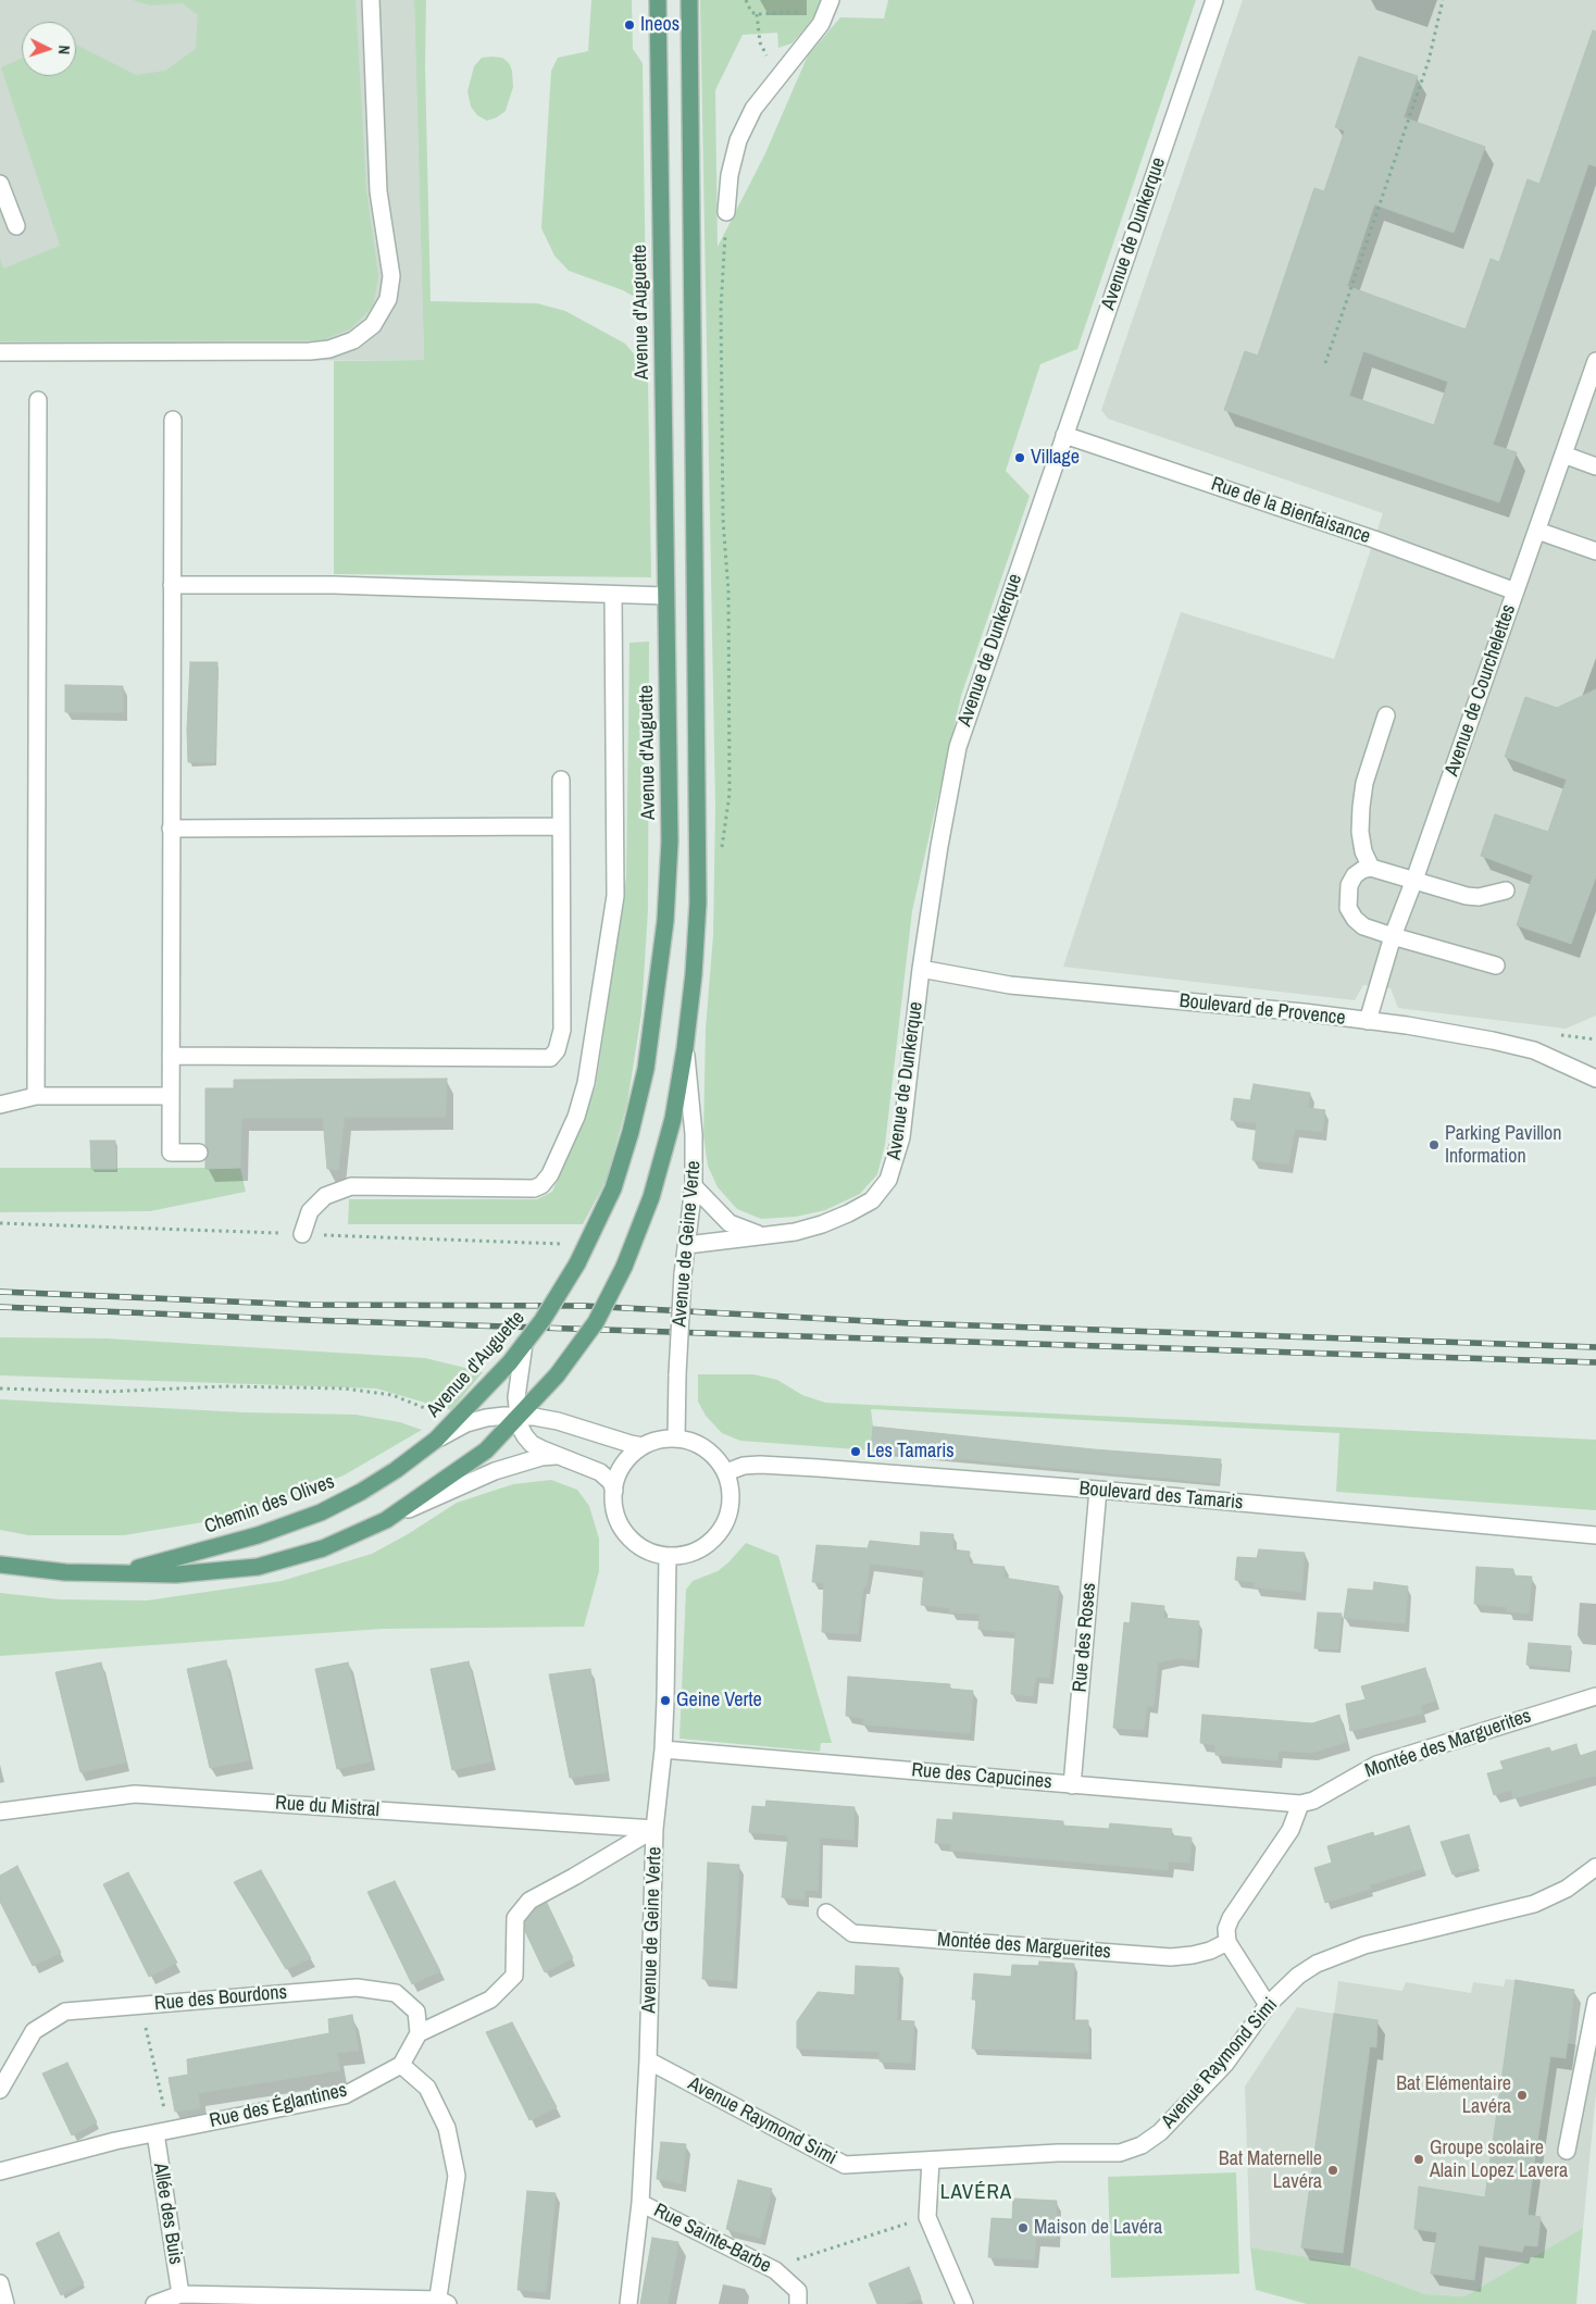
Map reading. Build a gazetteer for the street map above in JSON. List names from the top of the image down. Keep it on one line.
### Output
{"streets":{"main road":["Avenue d'Auguette","Chemin des Olives"],"street":["Avenue de Dunkerque","Rue de la Bienfaisance","Avenue de Courchelettes","Boulevard de Provence","Avenue de Geine Verte","Boulevard des Tamaris","Rue des Roses","Montée des Marguerites","Rue des Capucines","Rue du Mistral","Rue des Bourdons","Avenue Raymond Simi","Rue des Églantines","Allée des Buis","Rue Sainte-Barbe"]},"crossings":[["Avenue de Dunkerque","Rue de la Bienfaisance"],["Avenue de Dunkerque","Boulevard de Provence"],["Avenue de Dunkerque","Avenue de Geine Verte"],["Avenue d'Auguette","Chemin des Olives"],["Rue de la Bienfaisance","Avenue de Courchelettes"],["Avenue de Courchelettes","Boulevard de Provence"],["Avenue de Geine Verte","Boulevard des Tamaris"],["Avenue de Geine Verte","Chemin des Olives"],["Avenue de Geine Verte","Rue des Capucines"],["Avenue de Geine Verte","Rue du Mistral"],["Avenue de Geine Verte","Avenue Raymond Simi"],["Avenue de Geine Verte","Rue Sainte-Barbe"],["Boulevard des Tamaris","Chemin des Olives"],["Boulevard des Tamaris","Rue des Roses"],["Rue des Roses","Rue des Capucines"],["Montée des Marguerites","Rue des Capucines"],["Rue des Églantines","Allée des Buis"]],"districts":["LAVÉRA"],"places":["Ineos","Village","Parking Pavillon Information","Les Tamaris","Geine Verte","Bat Elémentaire Lavéra","Groupe scolaire Alain Lopez Lavera","Bat Maternelle Lavéra","Maison de Lavéra"],"north":"right"}
